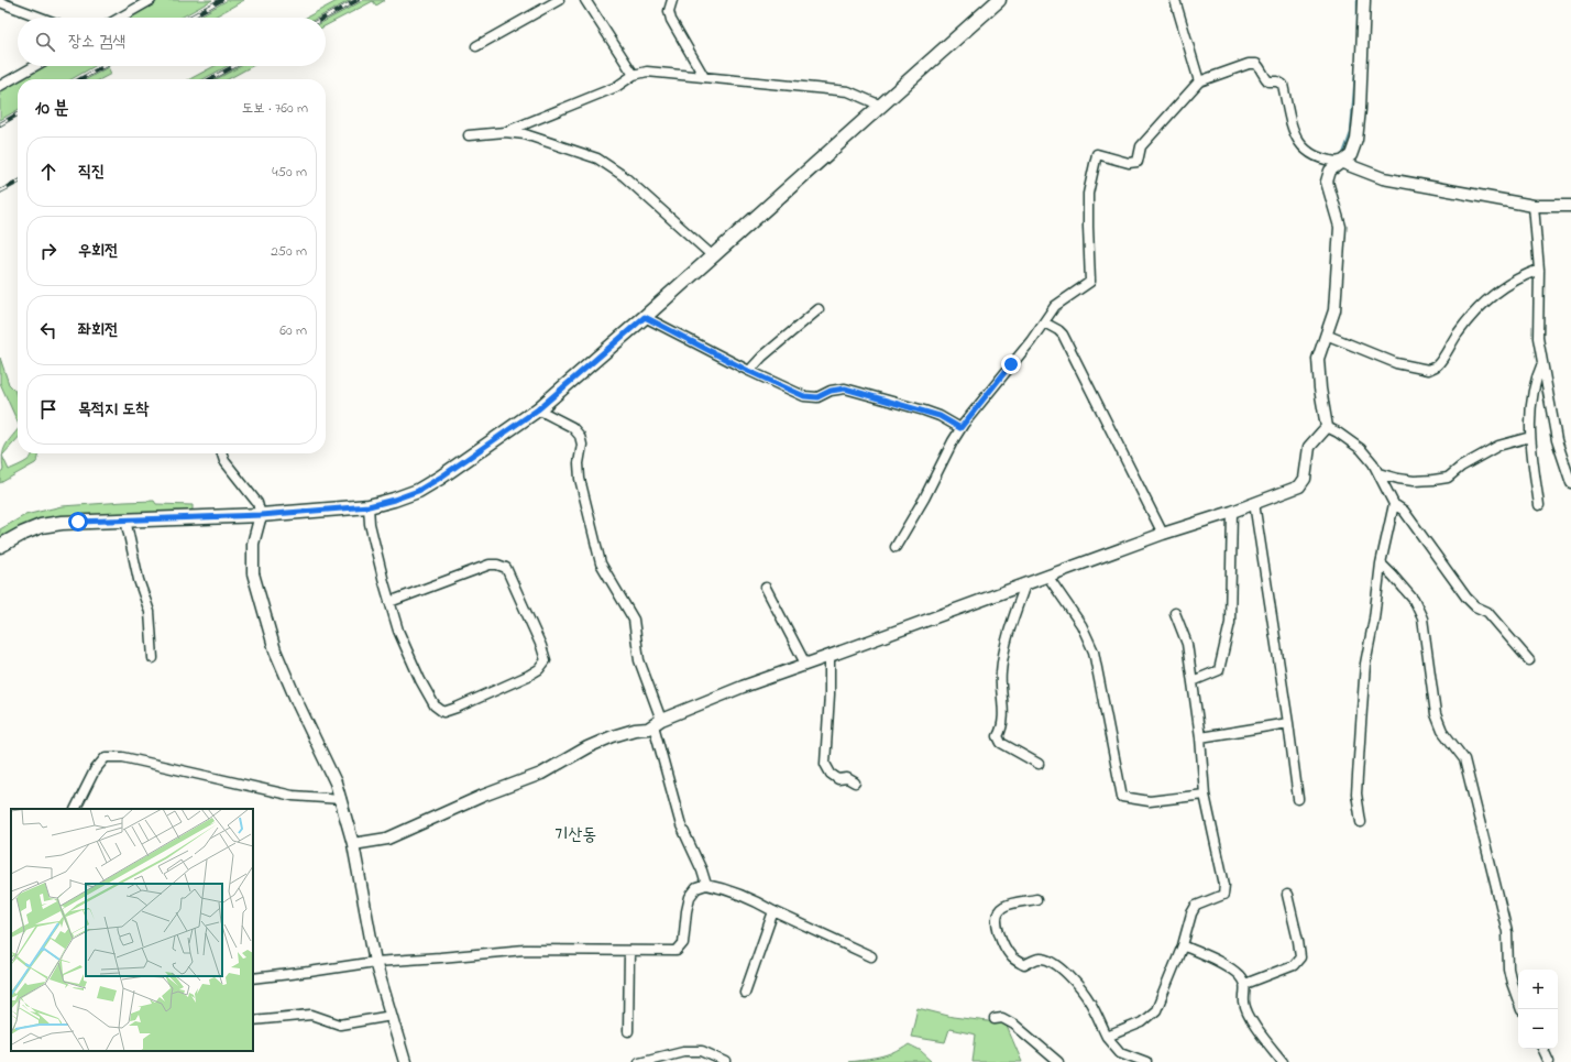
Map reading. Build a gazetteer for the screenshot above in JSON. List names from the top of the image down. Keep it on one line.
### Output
{"districts":["기산동"],"page":{"search":"장소 검색","heading":["10 분","도보 · 760 m"],"list":[["직진","450 m"],["우회전","250 m"],["좌회전","60 m"],"목적지 도착"],"map_buttons":["+","−"]}}
